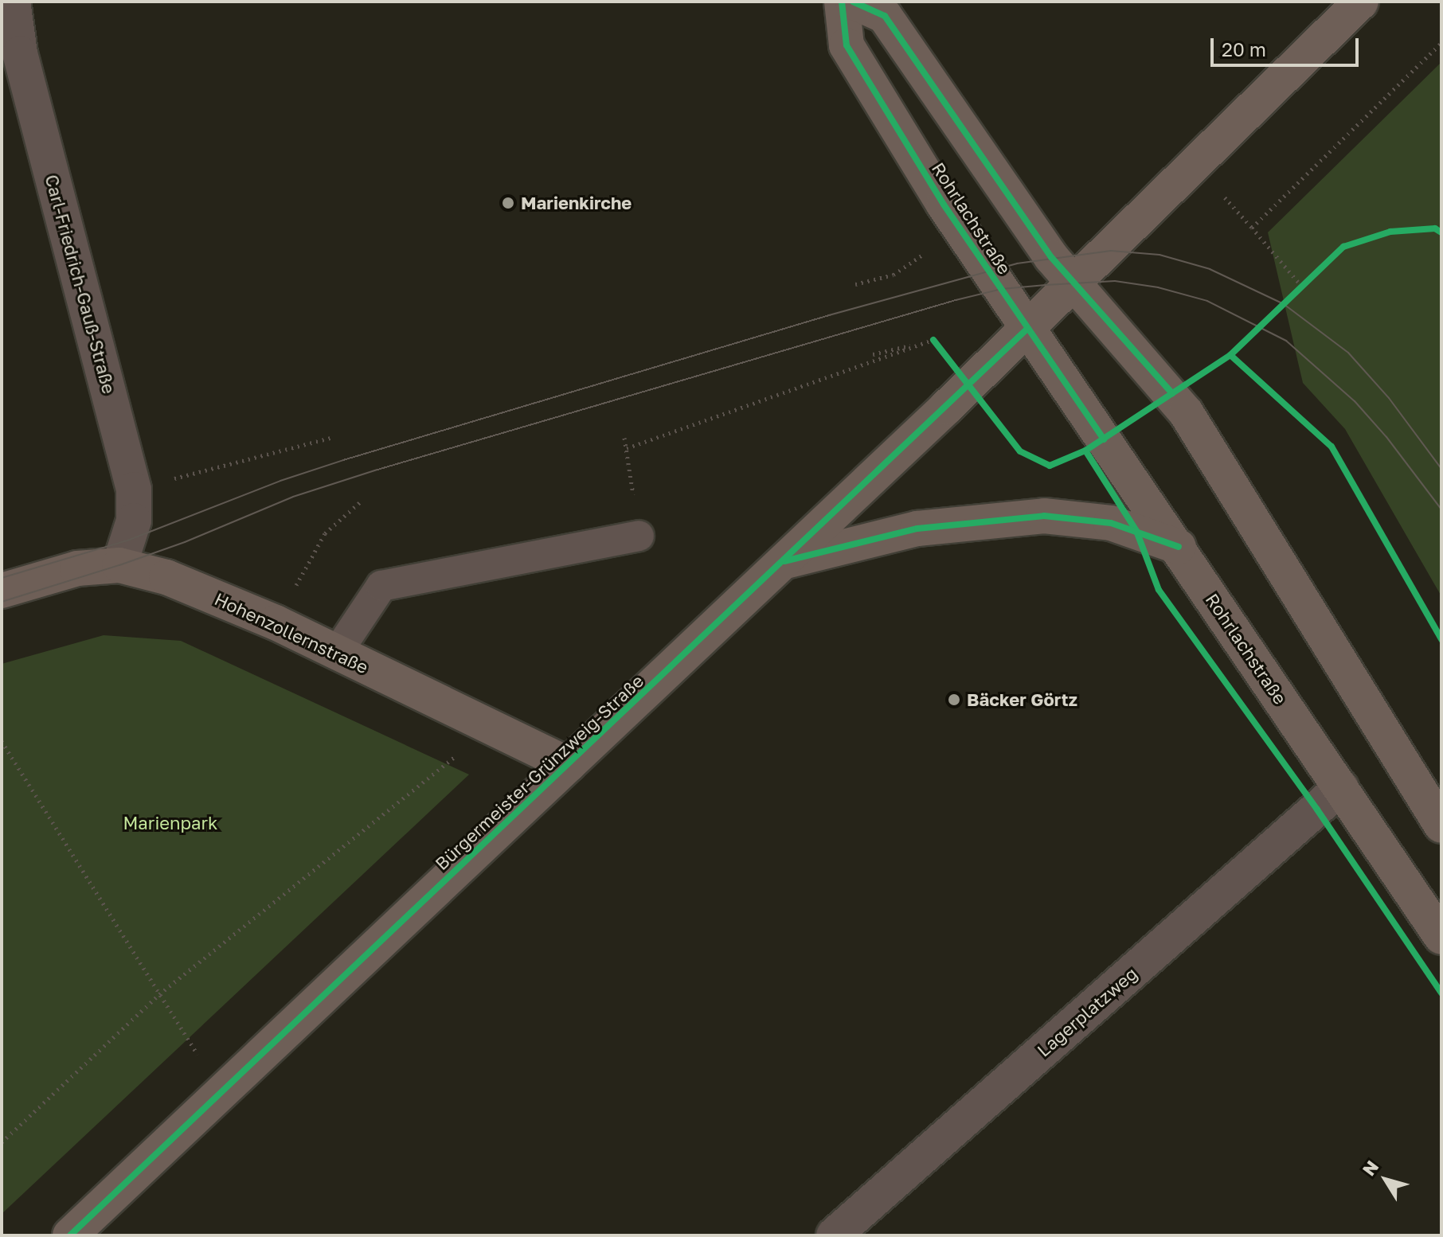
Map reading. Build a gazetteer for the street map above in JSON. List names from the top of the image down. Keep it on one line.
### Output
{"streets":{"street":["Rohrlachstraße","Carl-Friedrich-Gauß-Straße","Hohenzollernstraße","Bürgermeister-Grünzweig-Straße","Lagerplatzweg"]},"crossings":[["Rohrlachstraße","Bürgermeister-Grünzweig-Straße"],["Rohrlachstraße","Lagerplatzweg"],["Carl-Friedrich-Gauß-Straße","Hohenzollernstraße"],["Hohenzollernstraße","Bürgermeister-Grünzweig-Straße"]],"parks":["Marienpark"],"places":["Marienkirche","Bäcker Görtz"],"scale_bar":"20 m","north":"top left"}
